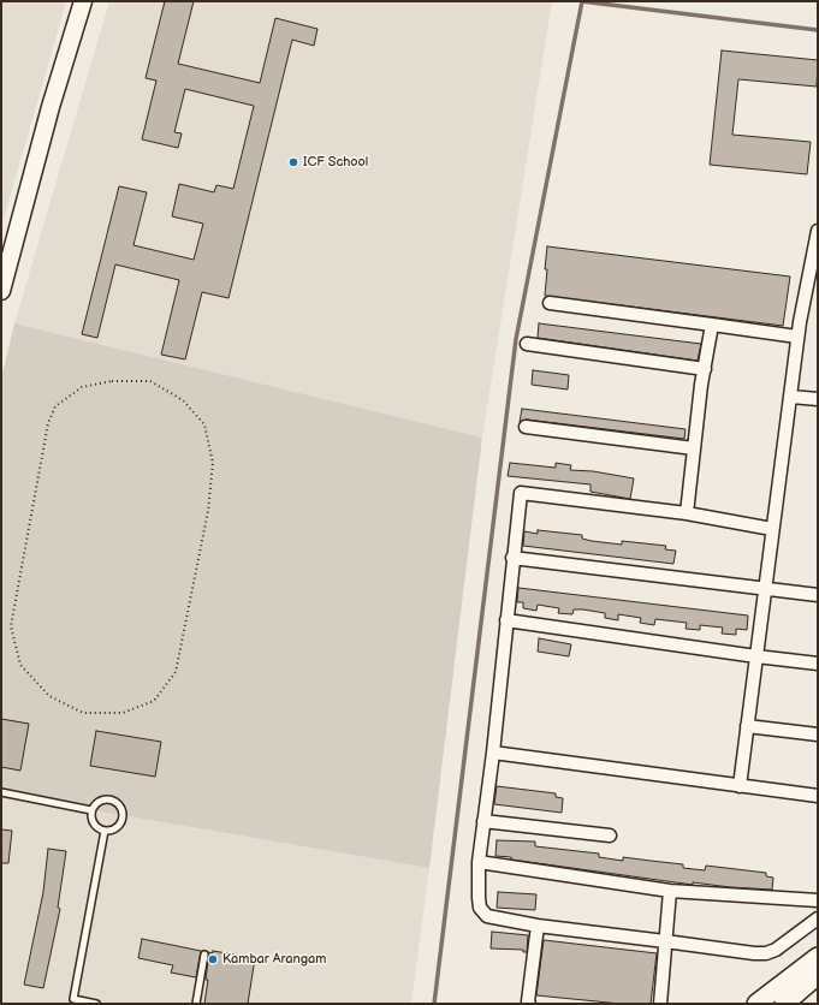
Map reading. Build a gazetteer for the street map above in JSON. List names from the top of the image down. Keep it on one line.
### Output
{"places":["ICF School","Kambar Arangam"]}
